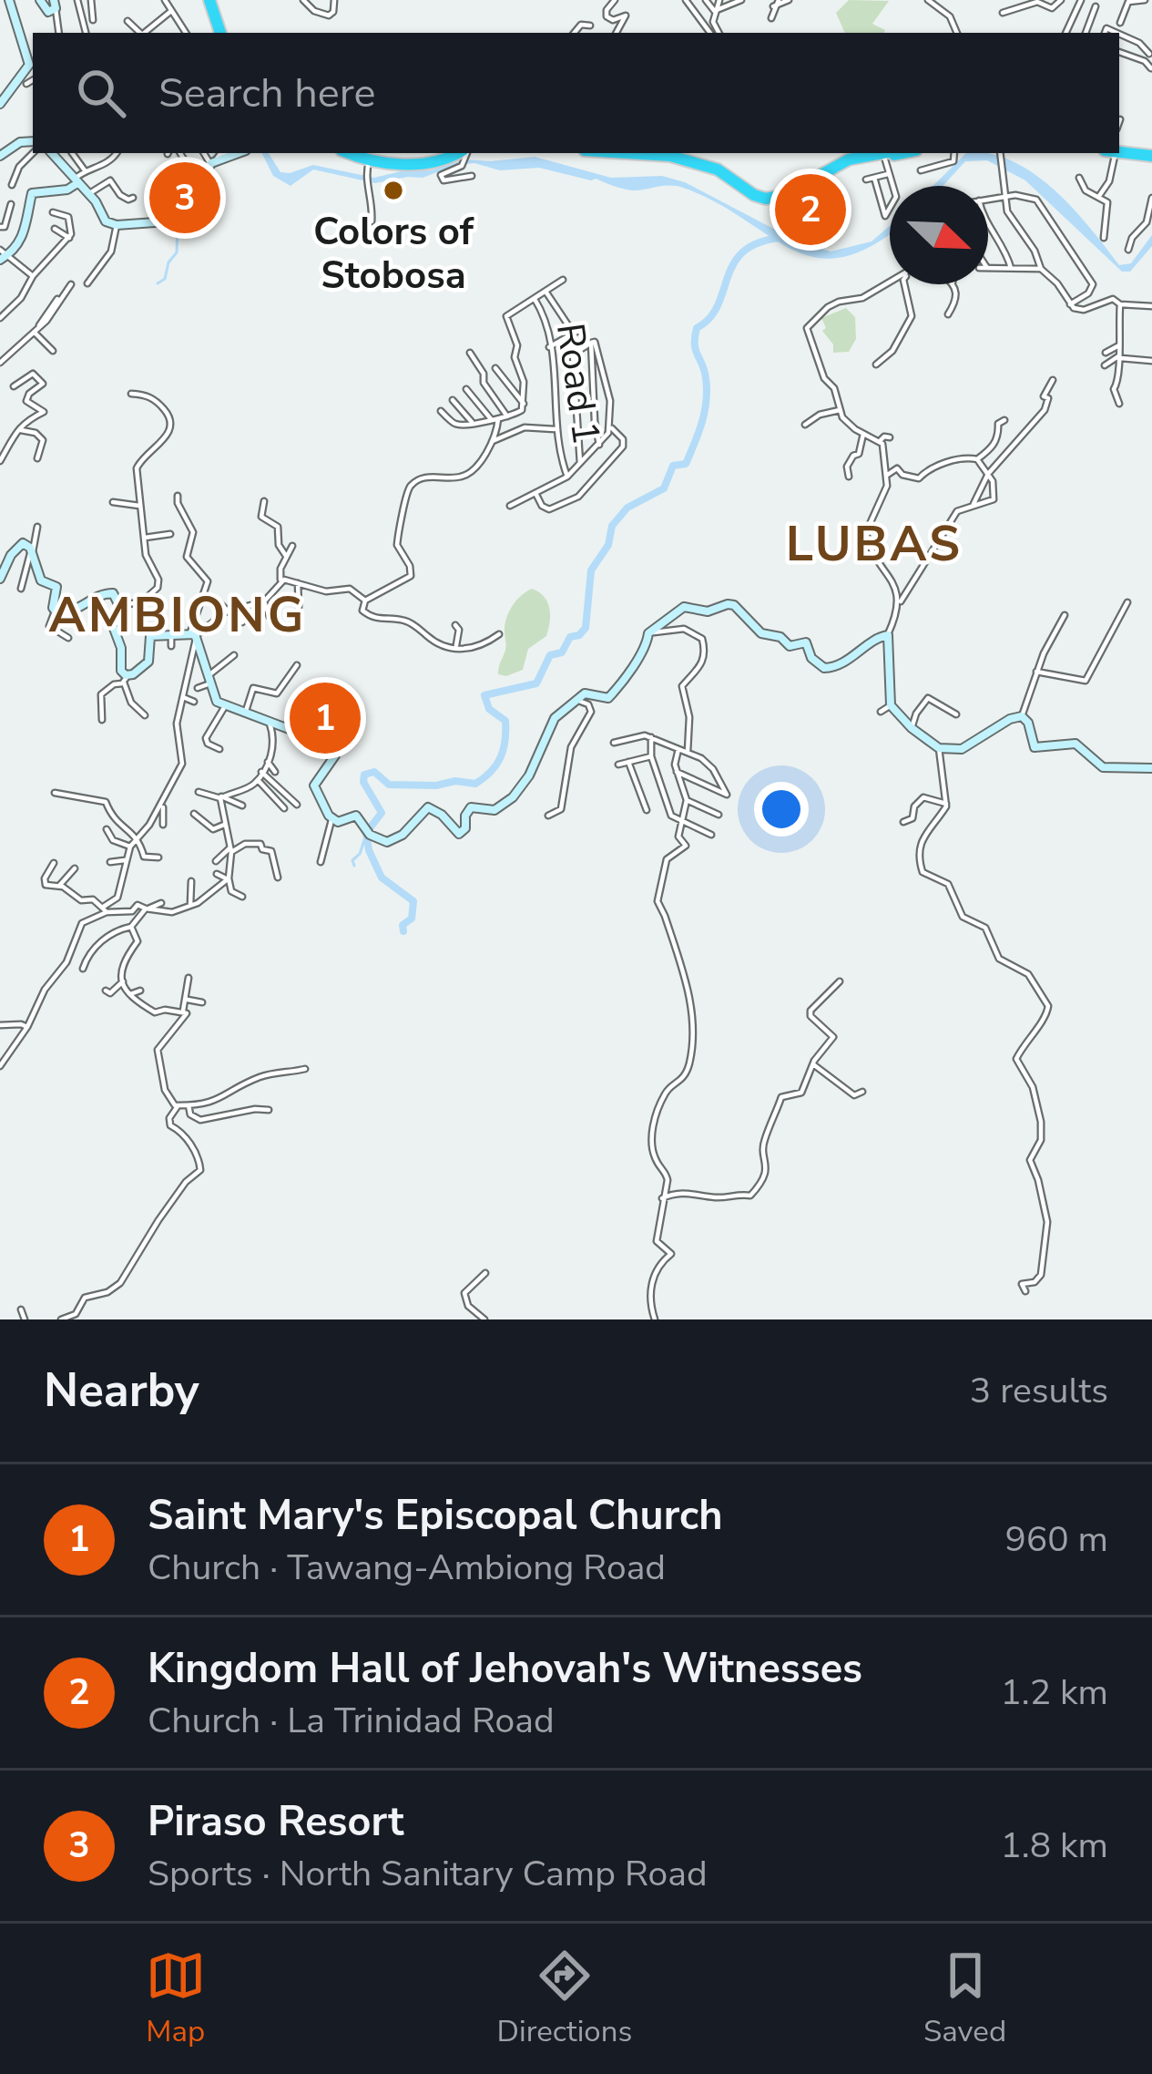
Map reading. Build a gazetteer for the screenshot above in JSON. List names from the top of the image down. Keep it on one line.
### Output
{"streets":{"street":["Road 1"]},"districts":["LUBAS","AMBIONG"],"places":["Colors of Stobosa"],"north":"bottom right","page":{"search":"Search here","pins":["3","2","1"],"heading":["Nearby","3 results"],"list":[{"mark":"1","name":"Saint Mary's Episcopal Church","note":"Church · Tawang-Ambiong Road","value":"960 m"},{"mark":"2","name":"Kingdom Hall of Jehovah's Witnesses","note":"Church · La Trinidad Road","value":"1.2 km"},{"mark":"3","name":"Piraso Resort","note":"Sports · North Sanitary Camp Road","value":"1.8 km"}],"nav":["Map","Directions","Saved"]}}
